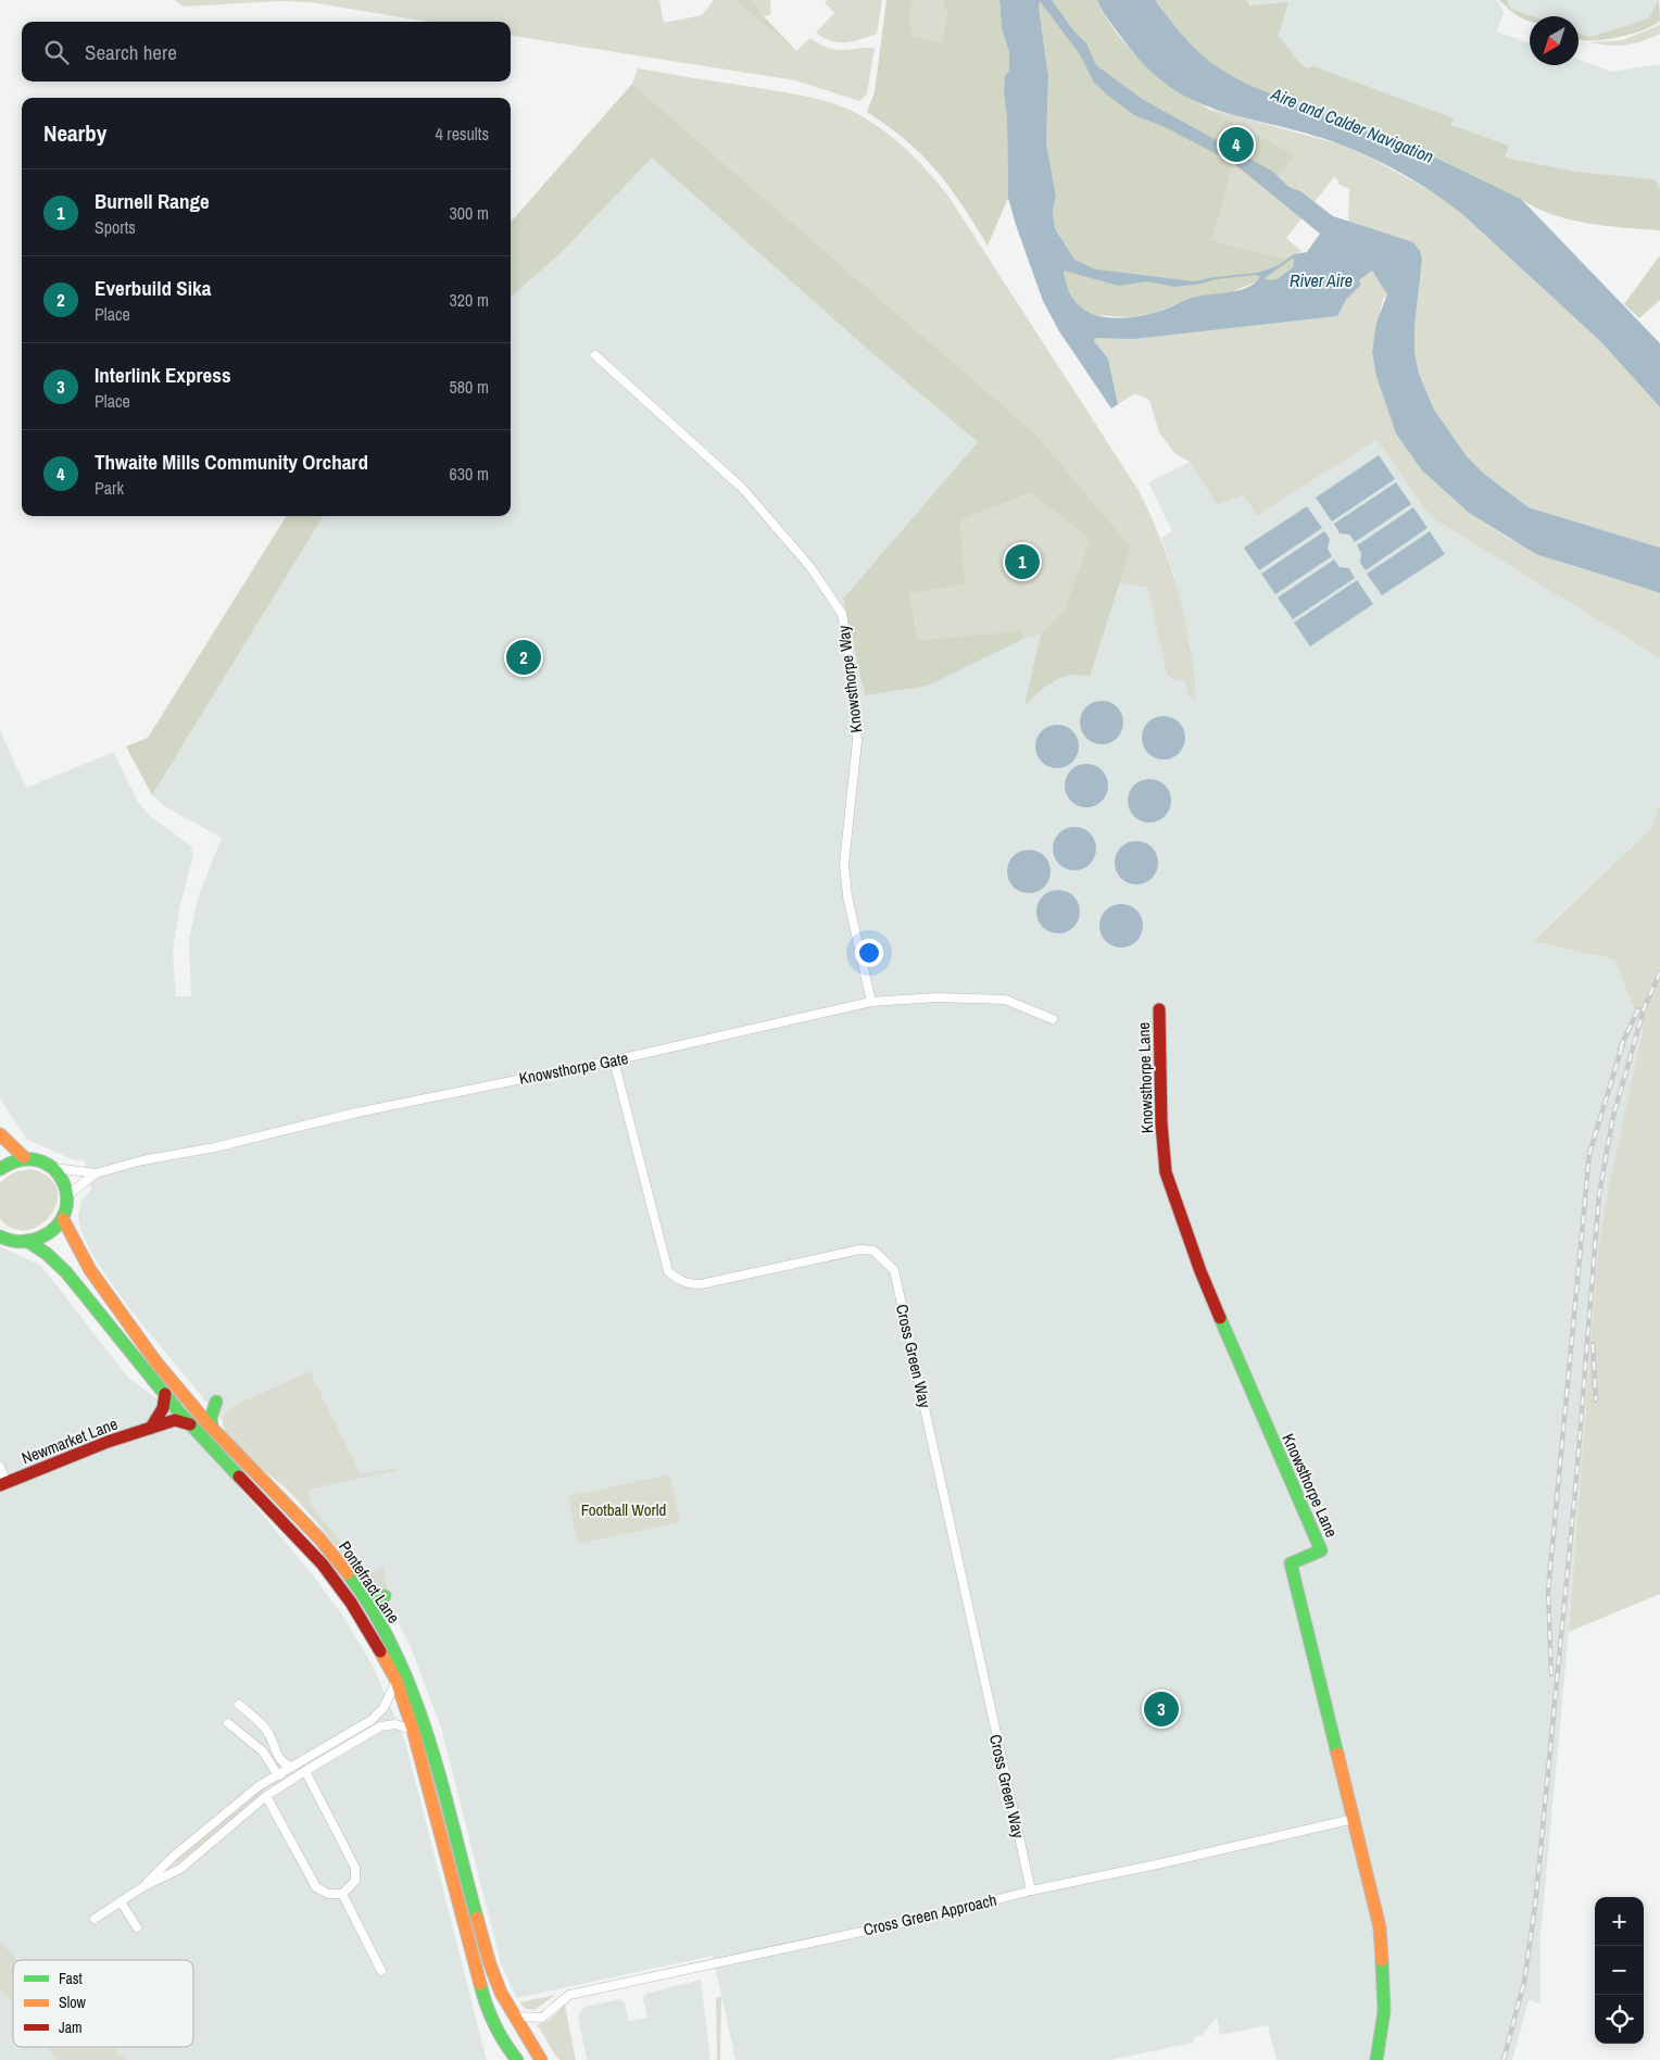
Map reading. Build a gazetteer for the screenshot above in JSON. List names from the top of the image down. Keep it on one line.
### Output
{"streets":{"main road":["Knowsthorpe Lane","Newmarket Lane","Pontefract Lane"],"street":["Knowsthorpe Way","Knowsthorpe Gate","Cross Green Way","Cross Green Approach"]},"crossings":[["Knowsthorpe Way","Knowsthorpe Gate"],["Knowsthorpe Gate","Cross Green Way"],["Knowsthorpe Lane","Cross Green Approach"],["Cross Green Way","Cross Green Approach"],["Newmarket Lane","Pontefract Lane"],["Pontefract Lane","Cross Green Approach"]],"water":["Aire and Calder Navigation","River Aire"],"parks":["Football World"],"legend":["Fast","Slow","Jam"],"north":"bottom left","page":{"search":"Search here","heading":["Nearby","4 results"],"pins":["4","1","2","3"],"list":[{"mark":"1","name":"Burnell Range","note":"Sports","value":"300 m"},{"mark":"2","name":"Everbuild Sika","note":"Place","value":"320 m"},{"mark":"3","name":"Interlink Express","note":"Place","value":"580 m"},{"mark":"4","name":"Thwaite Mills Community Orchard","note":"Park","value":"630 m"}],"map_buttons":["+","−"]}}
